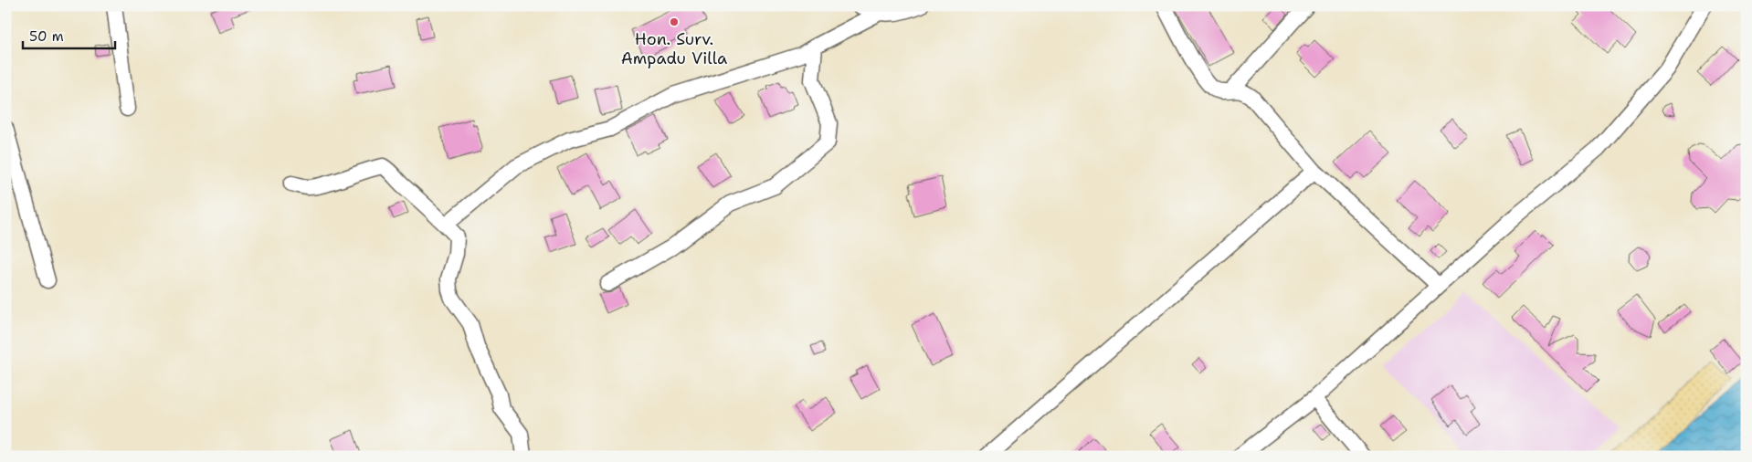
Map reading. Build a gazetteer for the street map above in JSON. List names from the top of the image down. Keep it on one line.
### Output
{"places":["Hon. Surv. Ampadu Villa"],"scale_bar":"50 m"}
